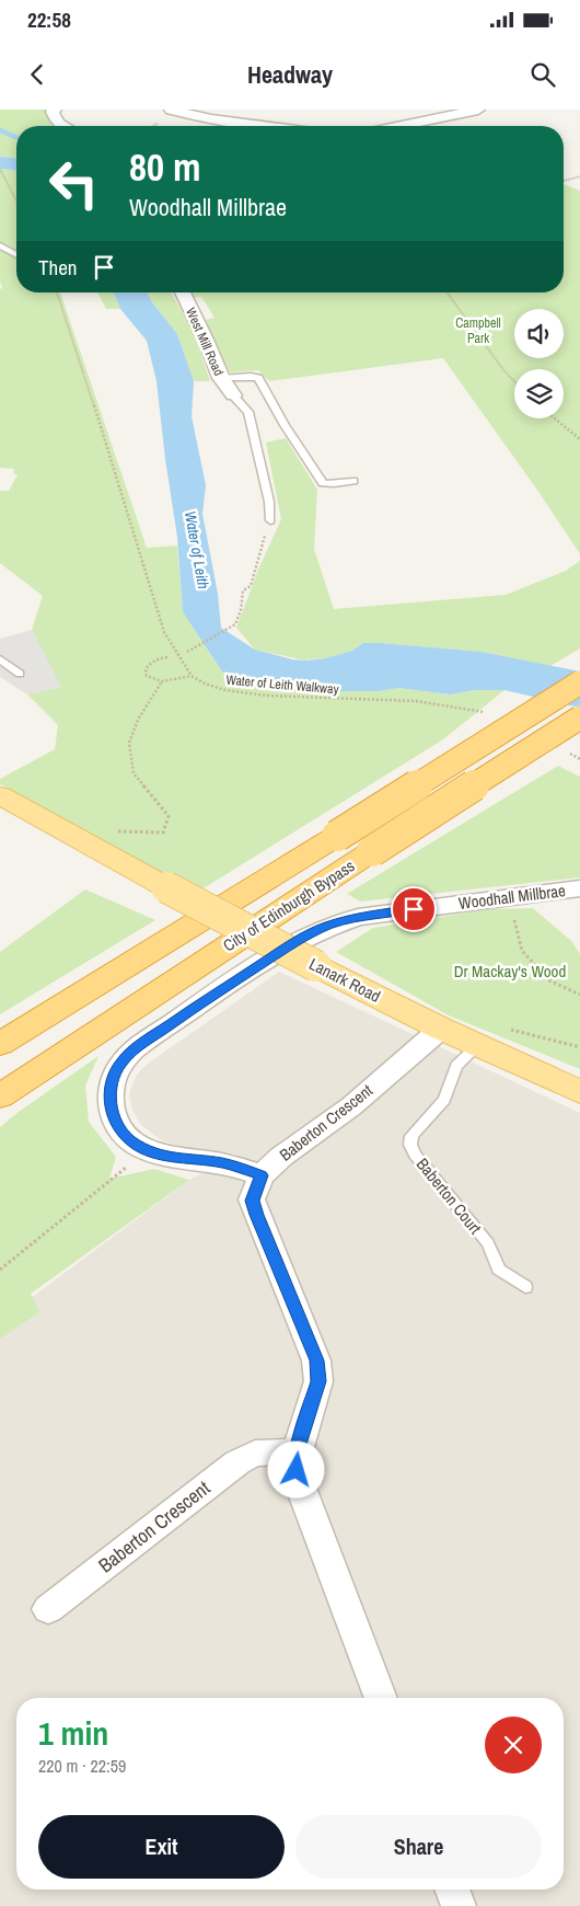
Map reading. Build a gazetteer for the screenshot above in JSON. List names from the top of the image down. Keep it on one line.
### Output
{"streets":{"highway":["City of Edinburgh Bypass"],"main road":["Lanark Road"],"street":["West Mill Road","Woodhall Millbrae","Baberton Crescent"],"lane":["Baberton Court"],"path":["Water of Leith Walkway"]},"crossings":[["Woodhall Millbrae","Baberton Crescent"],["Lanark Road","Baberton Crescent"],["Lanark Road","Baberton Court"]],"water":["Water of Leith"],"parks":["Campbell Park","Dr Mackay's Wood"],"page":{"status":"22:58","header":"Headway","turn":["80 m","Woodhall Millbrae"],"then":"Then","heading":["1 min","220 m · 22:59"],"buttons":["Exit","Share"]}}
